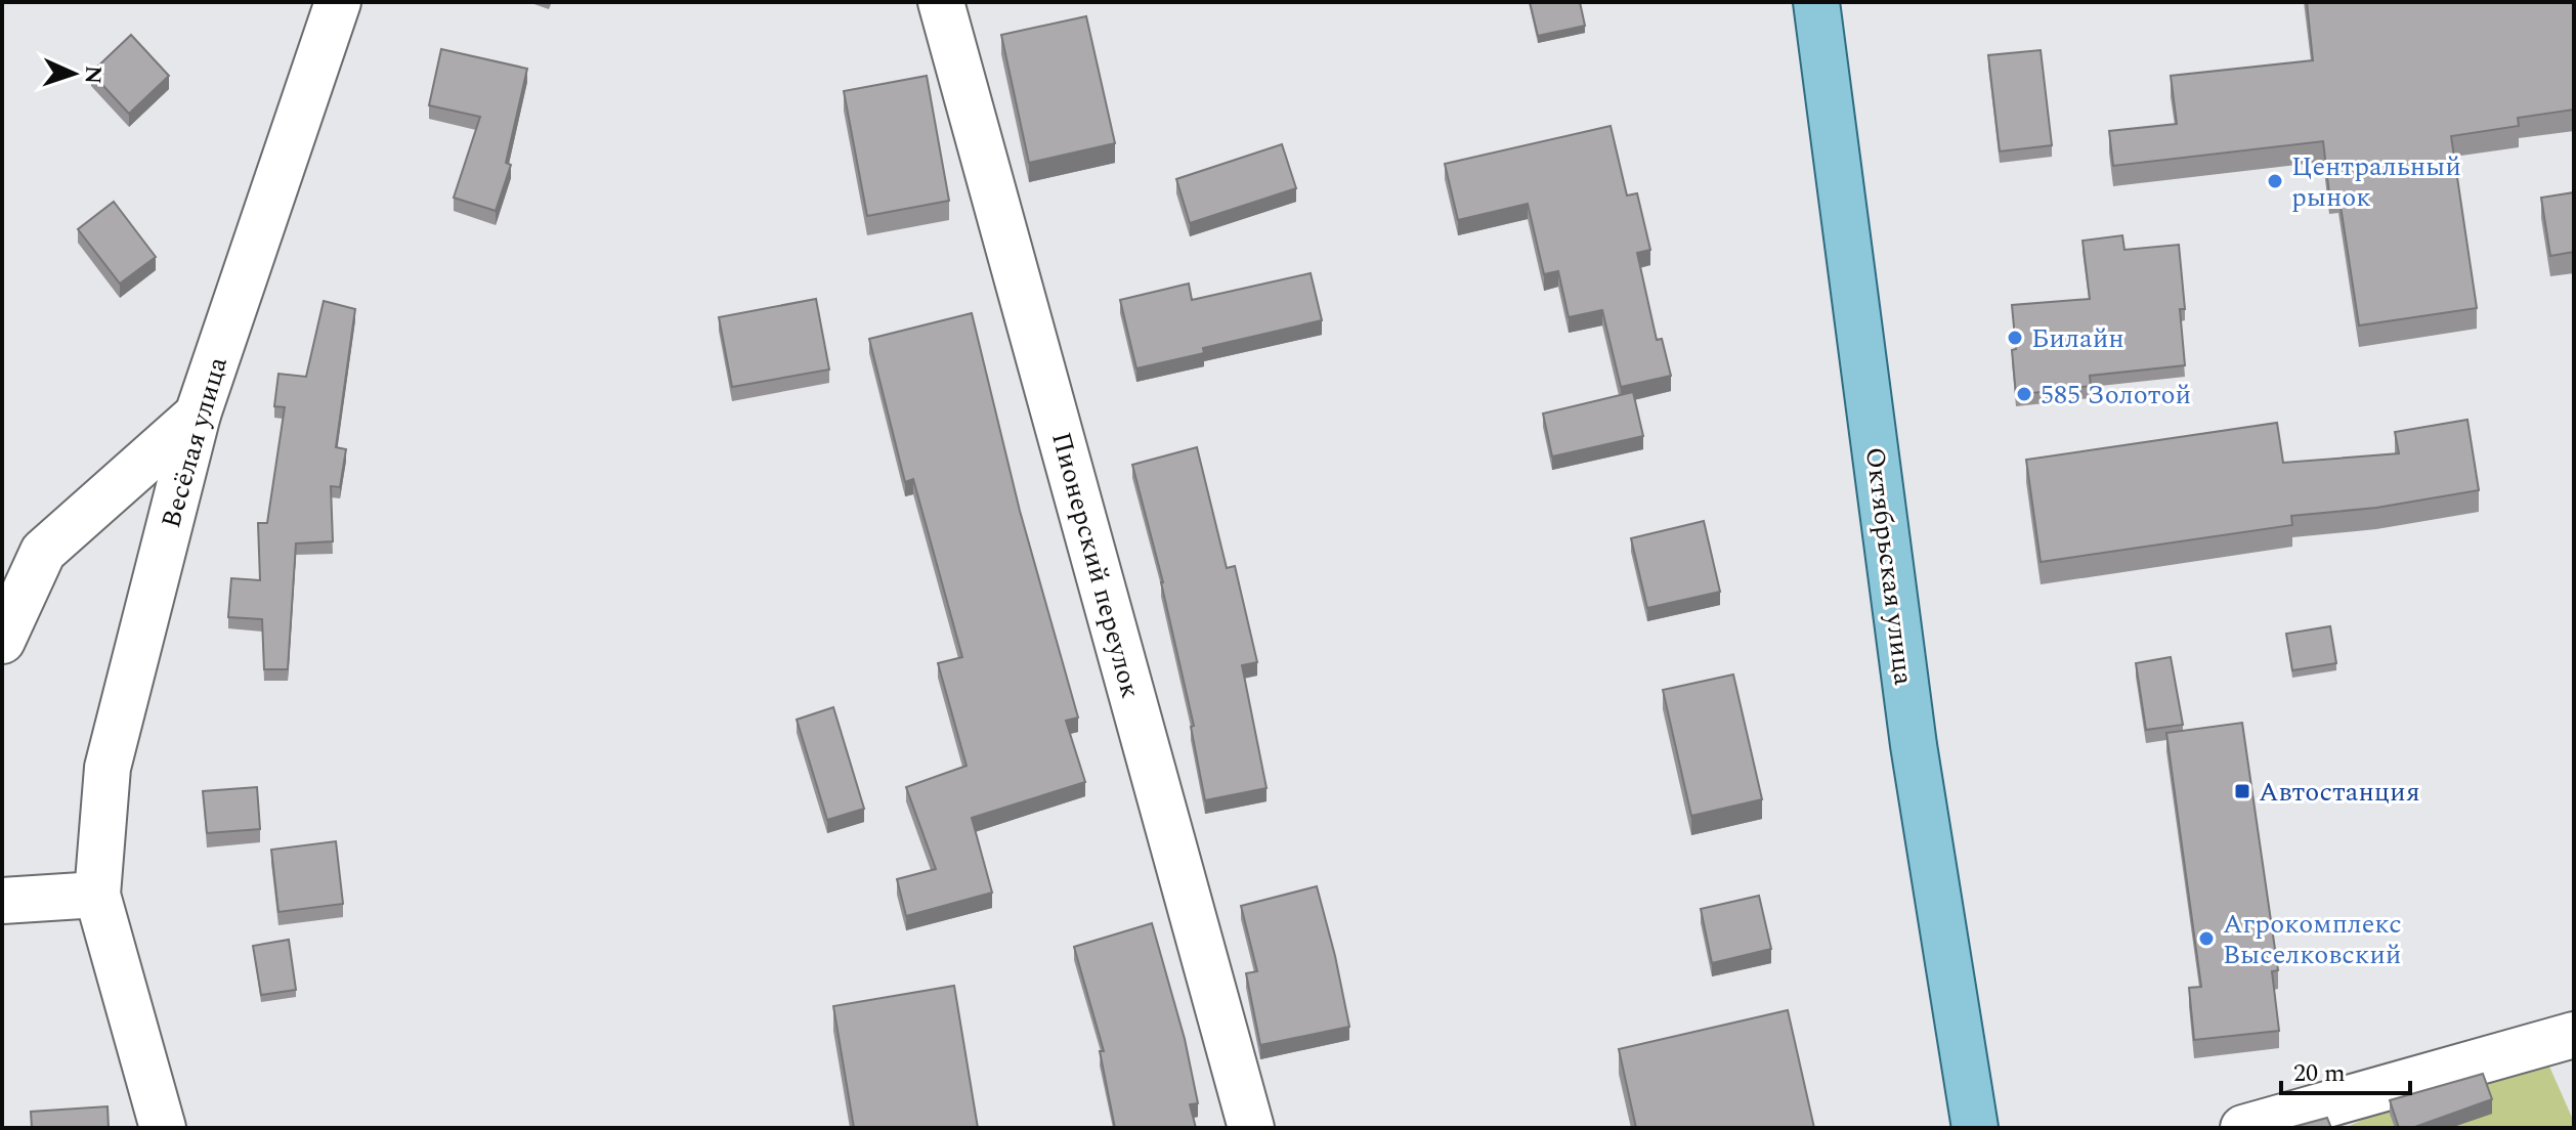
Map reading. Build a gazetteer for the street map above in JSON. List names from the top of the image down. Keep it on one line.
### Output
{"streets":{"main road":["Октябрьская улица"],"street":["Весёлая улица","Пионерский переулок"]},"places":{"other":["Центральный рынок","Билайн","585 Золотой","Агрокомплекс Выселковский"],"transit":["Автостанция"]},"scale_bar":"20 m","north":"right"}
